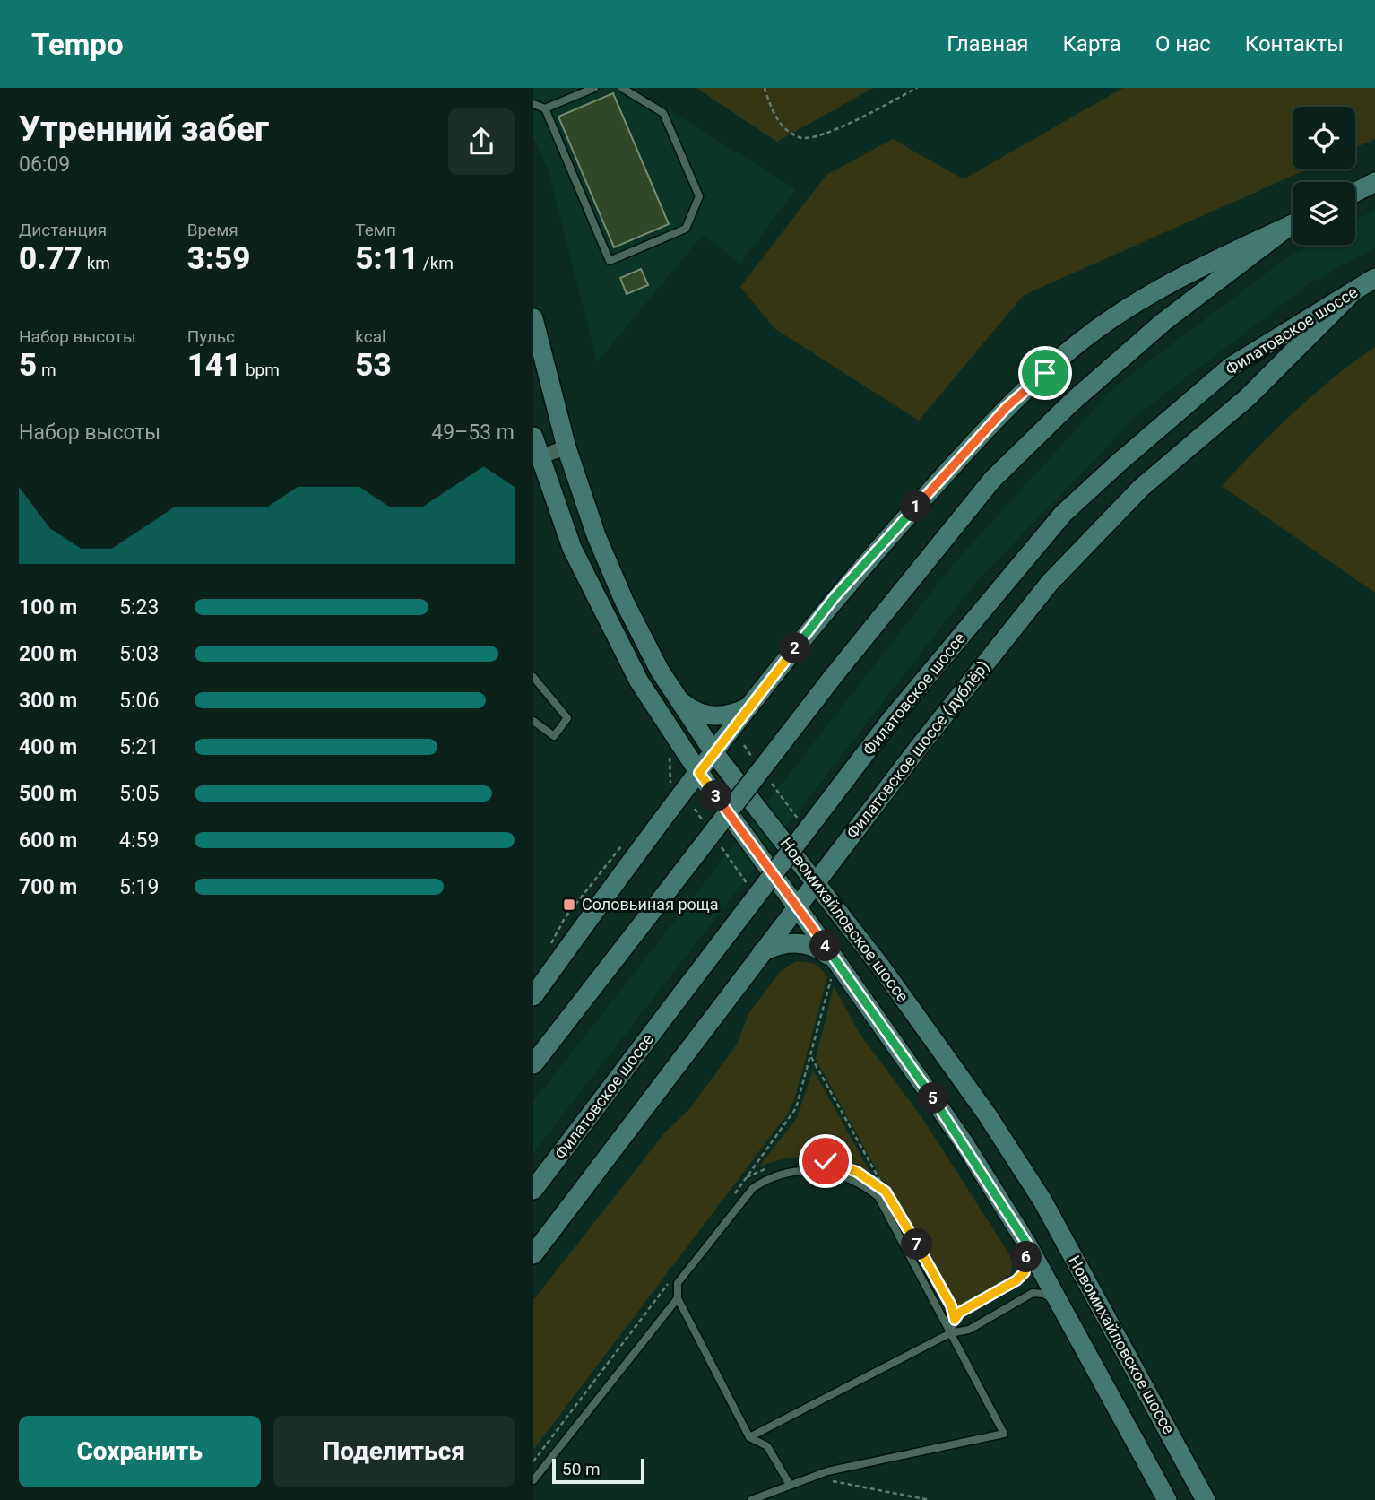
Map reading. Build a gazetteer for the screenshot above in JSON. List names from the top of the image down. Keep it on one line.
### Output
{"streets":{"main road":["Филатовское шоссе","Филатовское шоссе (дублёр)","Новомихайловское шоссе"]},"crossings":[["Филатовское шоссе","Филатовское шоссе (дублёр)"],["Филатовское шоссе (дублёр)","Новомихайловское шоссе"]],"places":{"transit":["Соловьиная роща"]},"scale_bar":"50 m","page":{"header":"Tempo","nav":["Главная","Карта","О нас","Контакты"],"heading":["Утренний забег","06:09"],"stats":[["Дистанция","0.77 km"],["Время","3:59"],["Темп","5:11 /km"],["Набор высоты","5 m"],["Пульс","141 bpm"],["kcal","53"]],"chart":["Набор высоты","49–53 m"],"pins":["1","2","3","4","5","7","6"],"list":[{"name":"100 m","note":"5:23"},{"name":"200 m","note":"5:03"},{"name":"300 m","note":"5:06"},{"name":"400 m","note":"5:21"},{"name":"500 m","note":"5:05"},{"name":"600 m","note":"4:59"},{"name":"700 m","note":"5:19"}],"buttons":["Сохранить","Поделиться"],"scale":"50 m"}}
